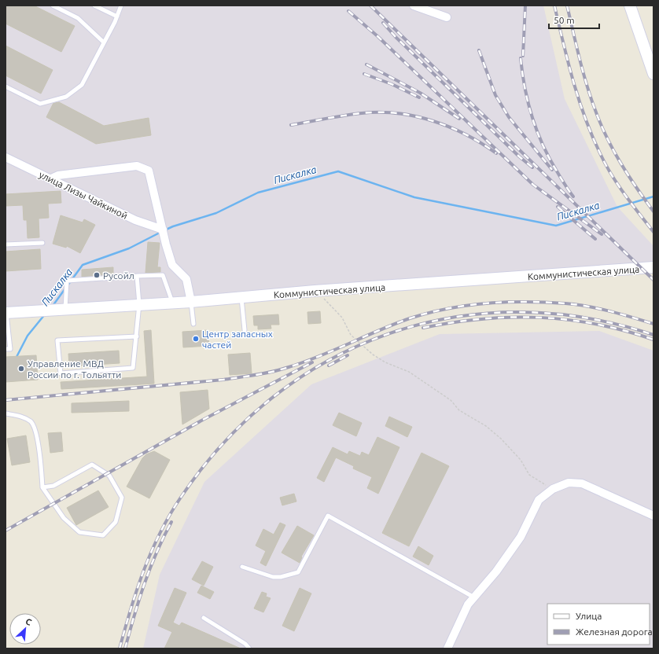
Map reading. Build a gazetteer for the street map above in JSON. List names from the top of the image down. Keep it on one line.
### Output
{"streets":{"main road":["Коммунистическая улица"],"street":["улица Лизы Чайкиной"]},"water":["Пискалка"],"places":["Русойл","Центр запасных частей","Управление МВД России по г. Тольятти"],"legend":["Улица","Железная дорога"],"scale_bar":"50 m","north":"top right"}
